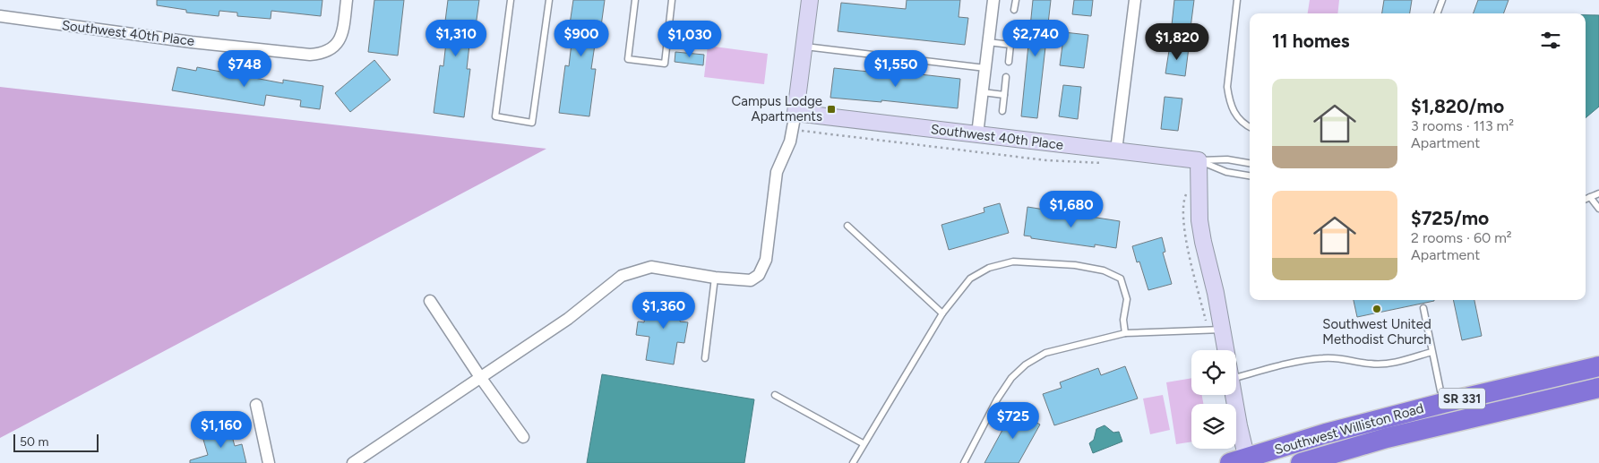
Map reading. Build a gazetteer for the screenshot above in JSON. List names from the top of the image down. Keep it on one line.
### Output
{"streets":{"highway":["SR 331","Southwest Williston Road"],"street":["Southwest 40th Place"]},"places":{"transit":["Campus Lodge Apartments"],"other":["Southwest United Methodist Church"]},"scale_bar":"50 m","page":{"heading":"11 homes","price":["$1,310","$900","$2,740","$1,030","$1,820","$748","$1,550","$1,680","$1,360","$725","$1,160"],"list":[{"name":"$1,820/mo","note":"3 rooms · 113 m² · Apartment"},{"name":"$725/mo","note":"2 rooms · 60 m² · Apartment"}],"scale":"50 m"}}
